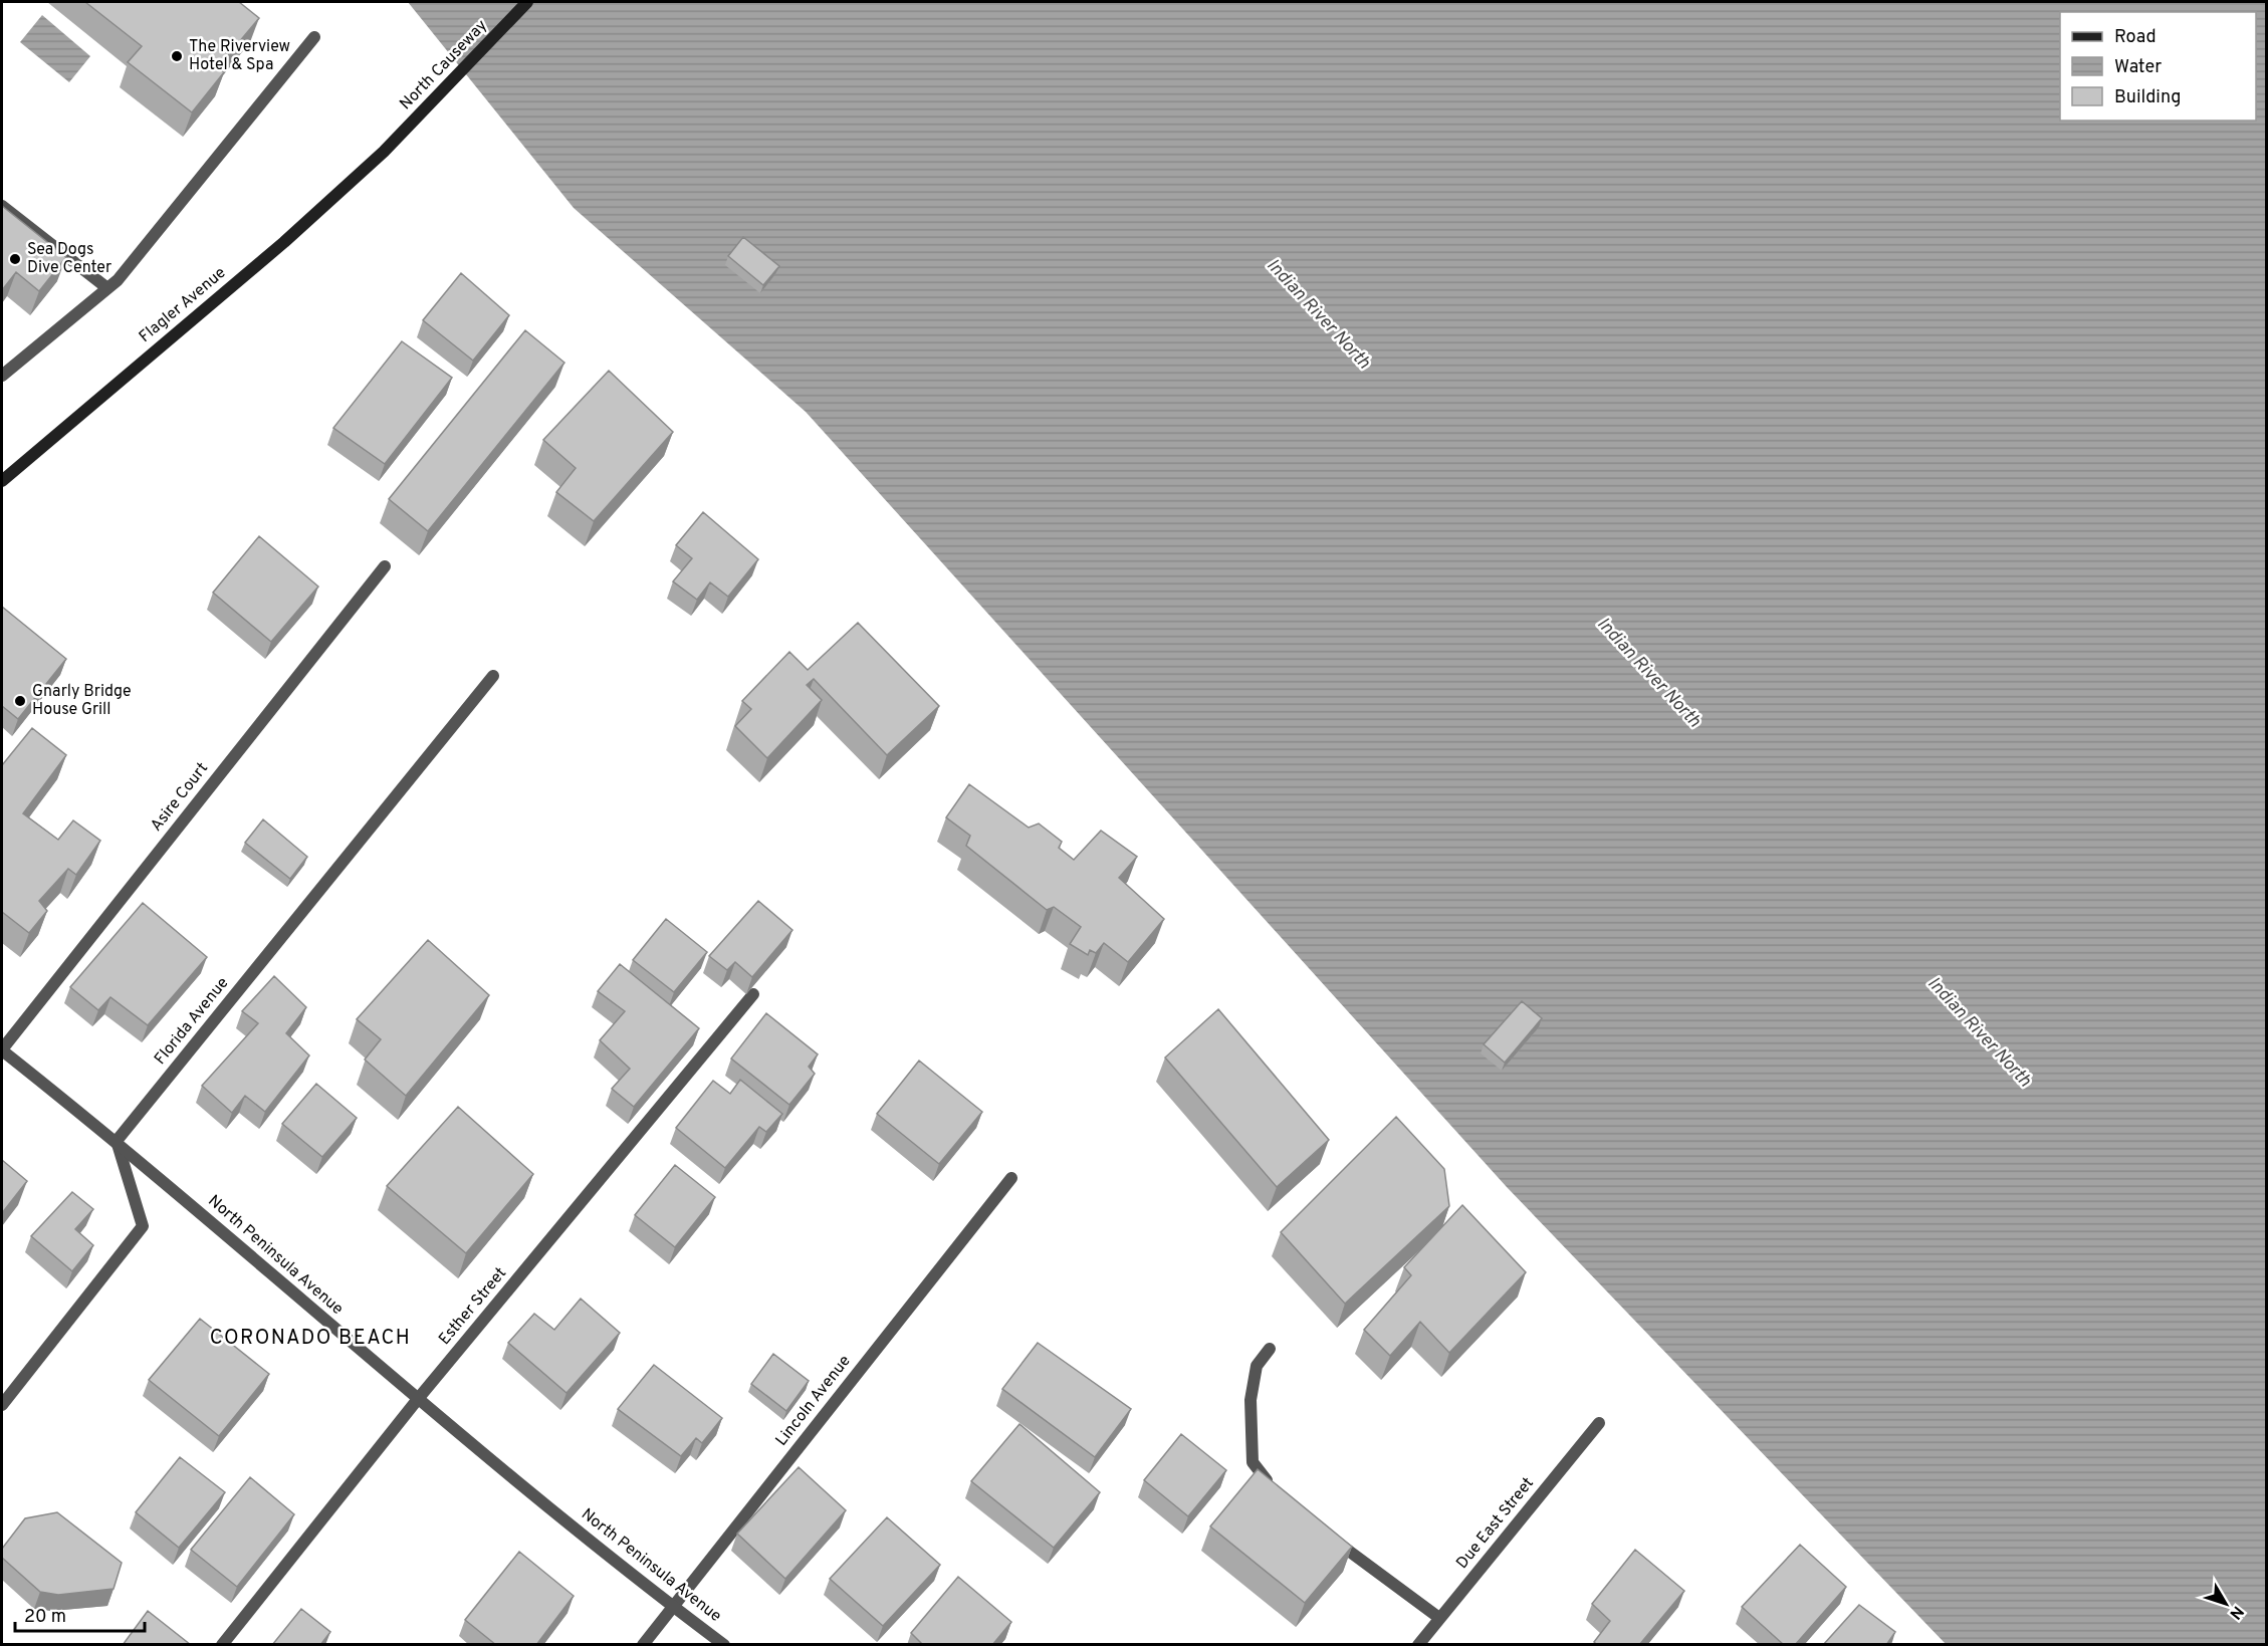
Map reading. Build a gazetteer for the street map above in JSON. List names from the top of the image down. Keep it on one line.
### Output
{"streets":{"main road":["North Causeway","Flagler Avenue"],"street":["Asire Court","Florida Avenue","North Peninsula Avenue","Esther Street","Lincoln Avenue","Due East Street"]},"crossings":[["North Causeway","Flagler Avenue"],["Asire Court","North Peninsula Avenue"],["Florida Avenue","North Peninsula Avenue"],["North Peninsula Avenue","Esther Street"],["North Peninsula Avenue","Lincoln Avenue"]],"districts":["CORONADO BEACH"],"water":["Indian River North"],"places":["The Riverview Hotel & Spa","Sea Dogs Dive Center","Gnarly Bridge House Grill"],"legend":["Road","Water","Building"],"scale_bar":"20 m","north":"bottom right"}
